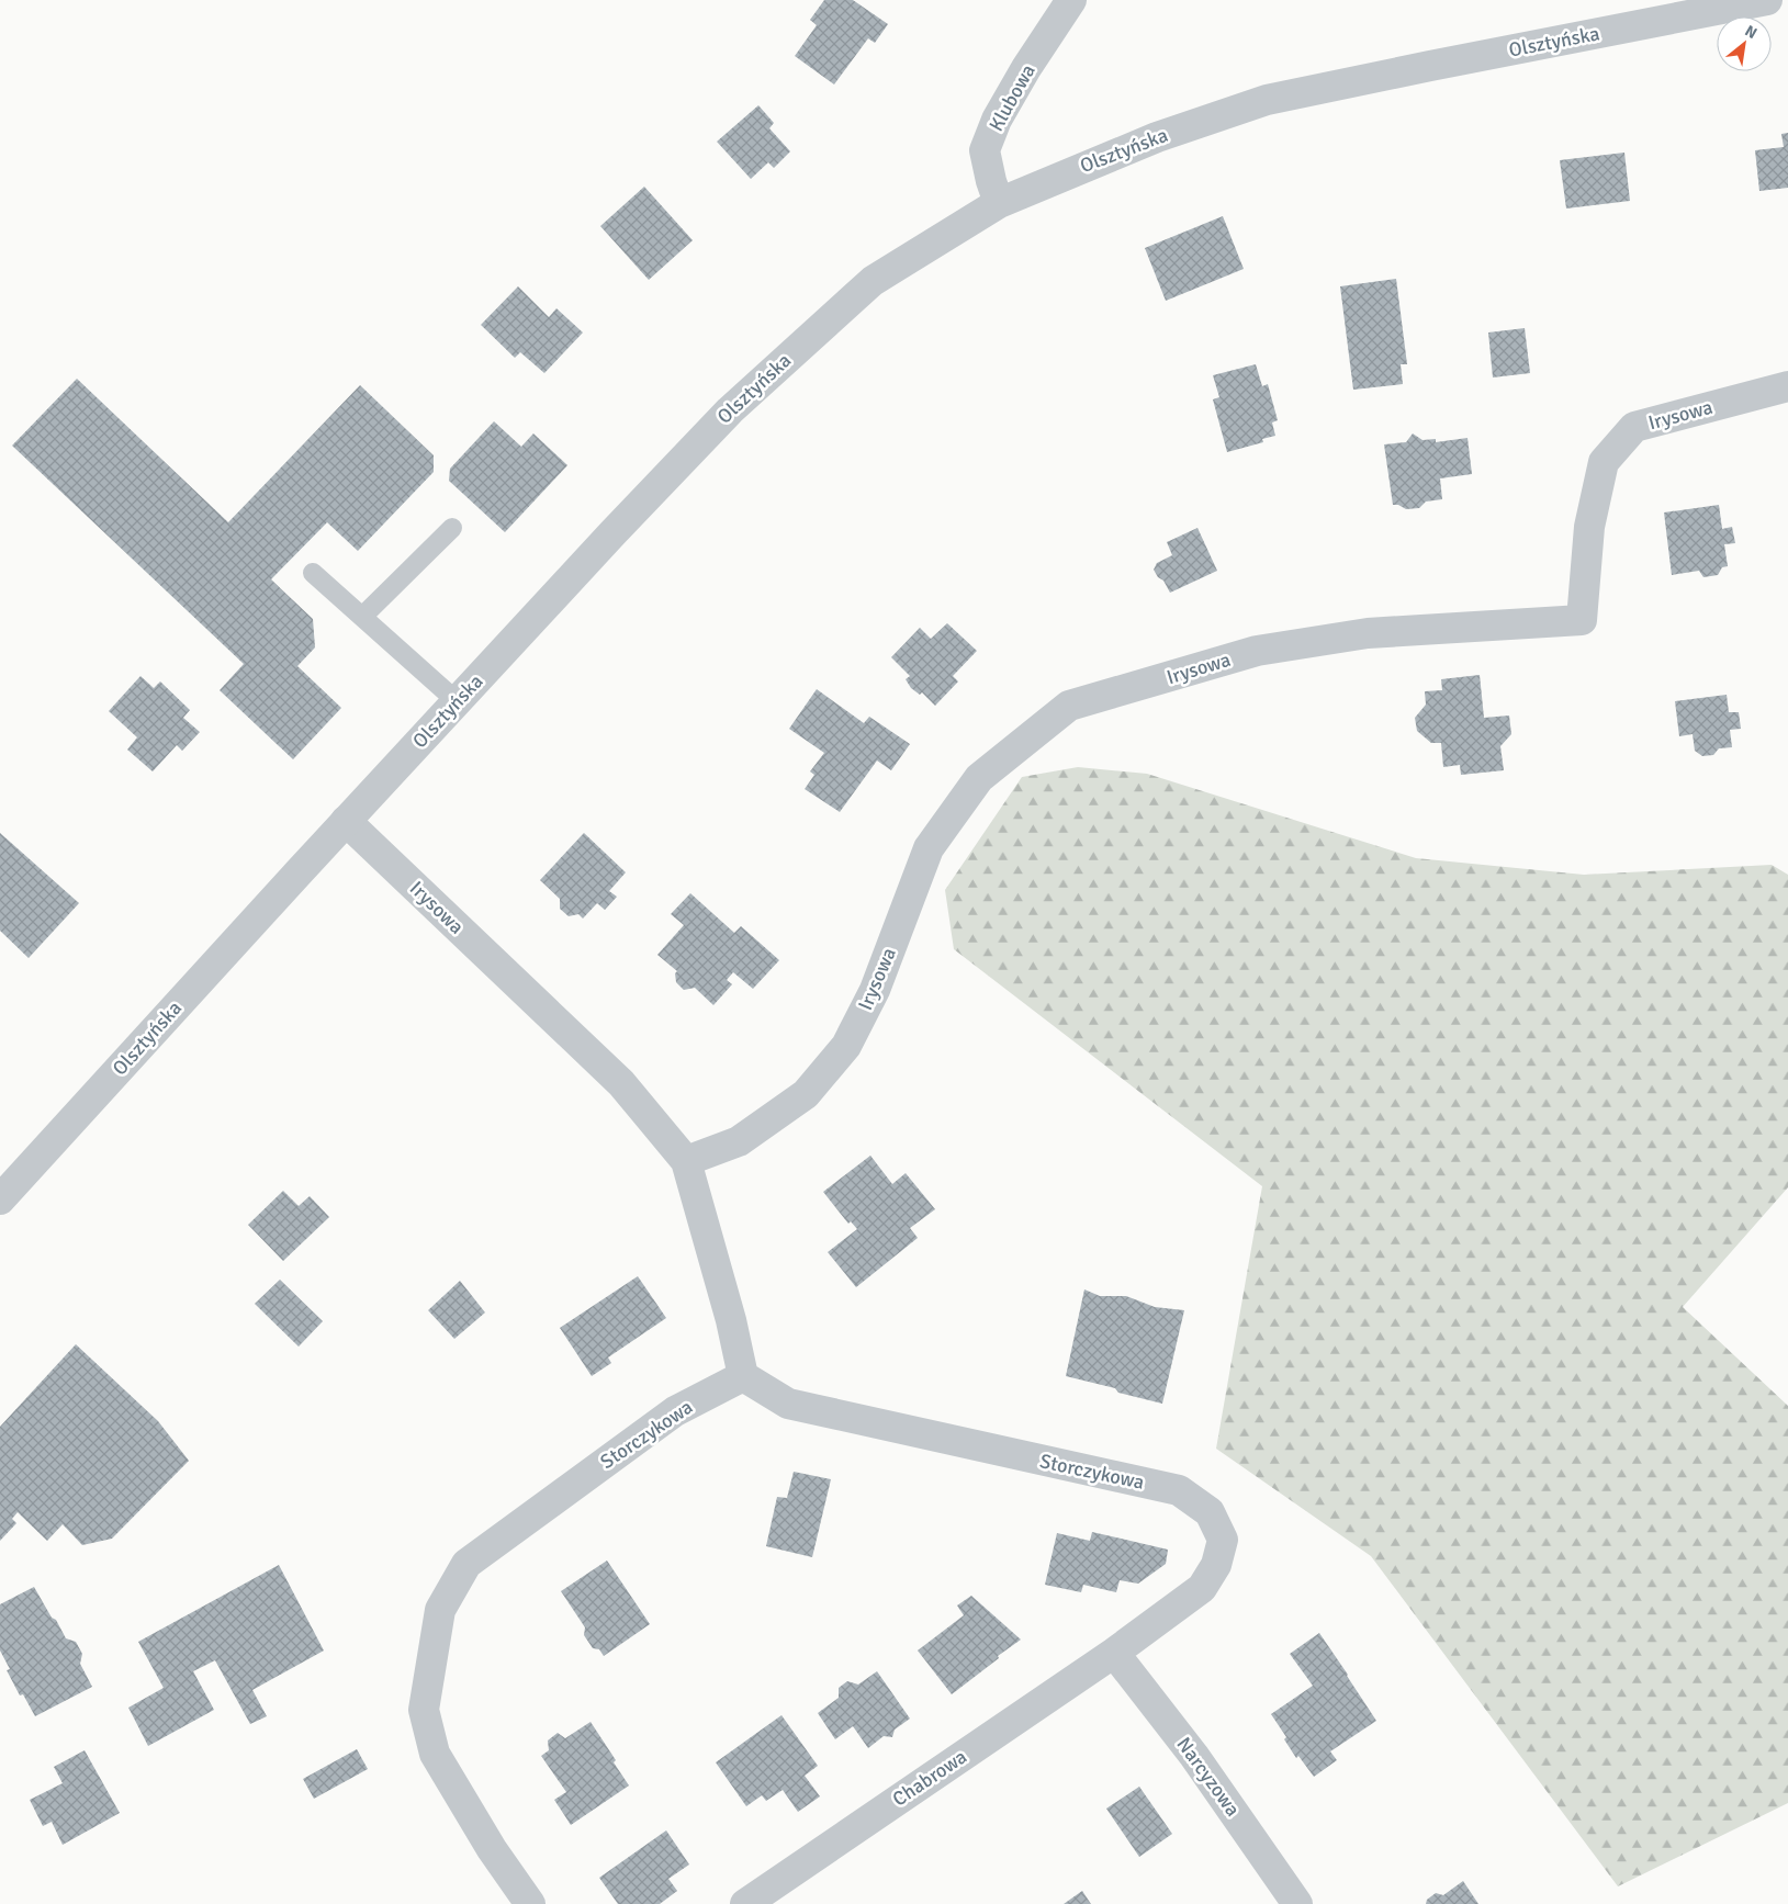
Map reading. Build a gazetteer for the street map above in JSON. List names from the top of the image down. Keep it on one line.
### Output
{"streets":{"street":["Olsztyńska","Klubowa","Irysowa","Storczykowa","Narcyzowa","Chabrowa"]},"crossings":[["Olsztyńska","Klubowa"],["Olsztyńska","Irysowa"],["Irysowa","Storczykowa"],["Storczykowa","Narcyzowa"],["Storczykowa","Chabrowa"],["Narcyzowa","Chabrowa"]],"north":"top right"}
